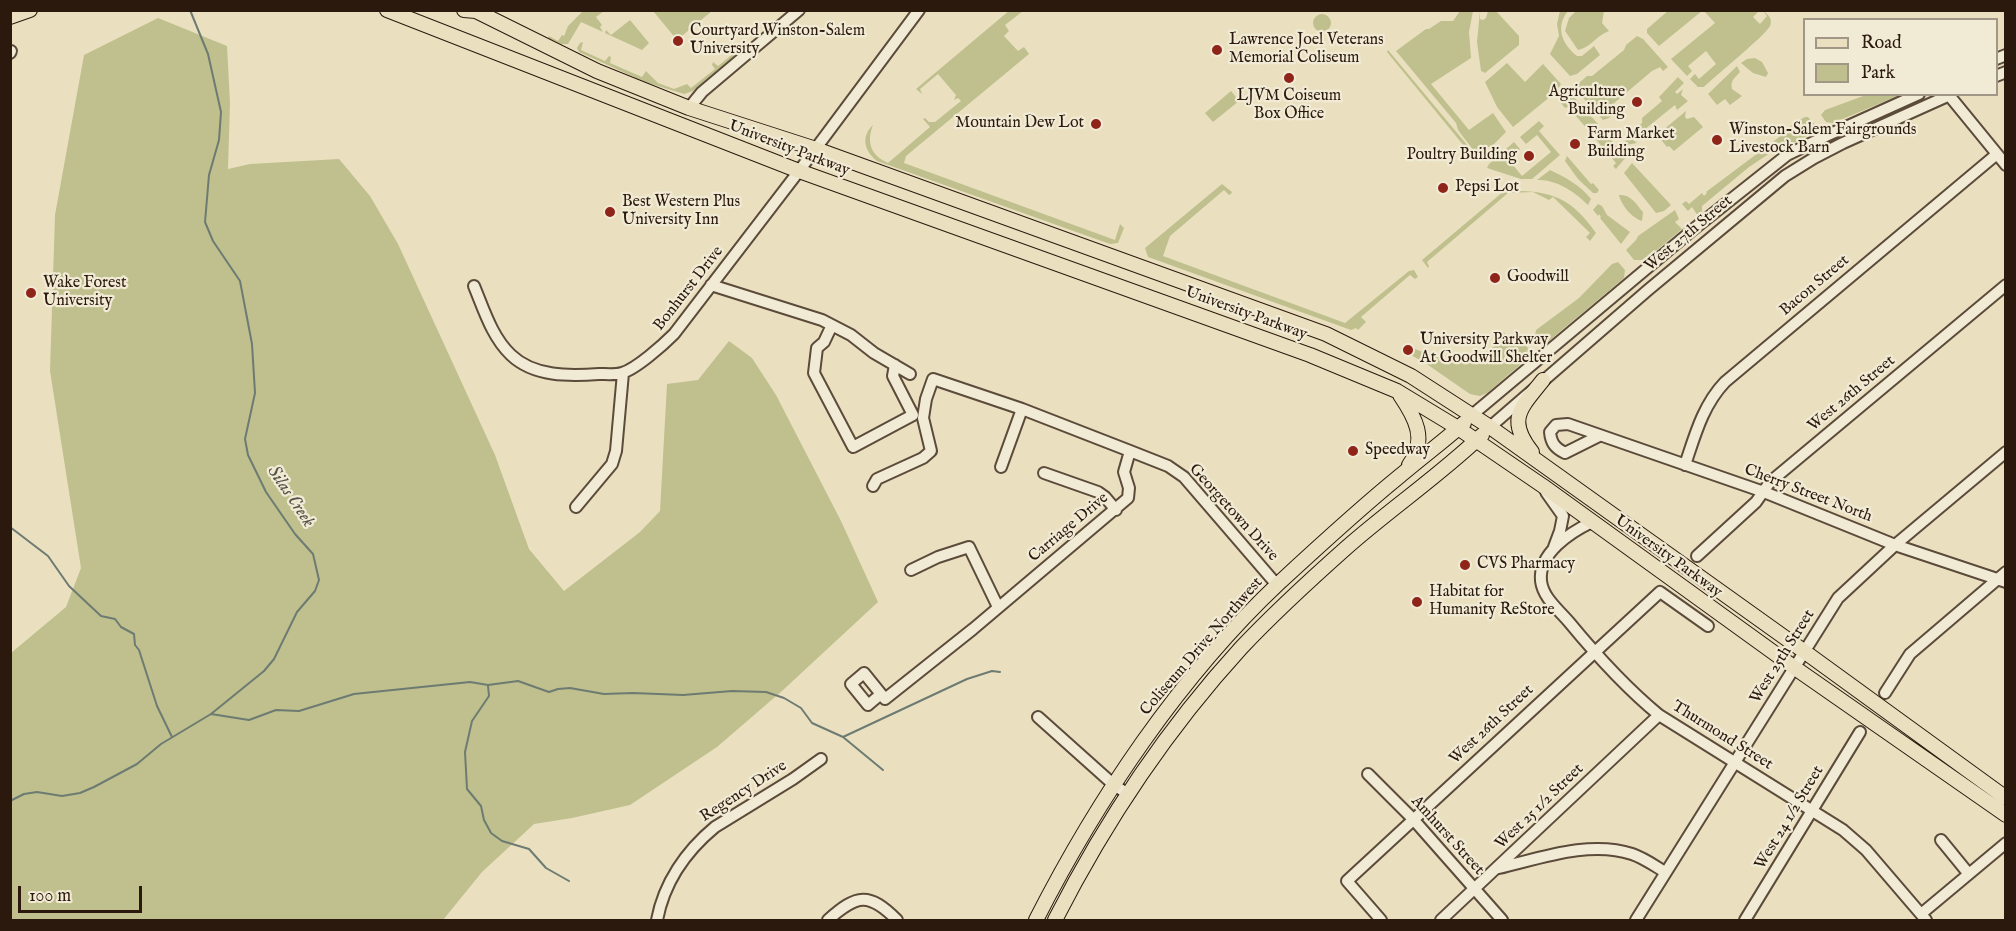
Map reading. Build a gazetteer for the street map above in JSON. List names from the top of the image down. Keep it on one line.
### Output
{"streets":{"main road":["University Parkway","West 27th Street","Coliseum Drive Northwest"],"street":["Bacon Street","Bonhurst Drive","West 26th Street","Cherry Street North","Georgetown Drive","Carriage Drive","West 25th Street","Thurmond Street","Regency Drive","West 25 1/2 Street","West 24 1/2 Street","Amhurst Street"]},"crossings":[["University Parkway","West 27th Street"],["University Parkway","Bonhurst Drive"],["University Parkway","Coliseum Drive Northwest"],["University Parkway","West 25th Street"],["University Parkway","Thurmond Street"],["West 27th Street","Coliseum Drive Northwest"],["Bacon Street","Cherry Street North"],["West 26th Street","Cherry Street North"],["West 26th Street","Thurmond Street"],["West 26th Street","Amhurst Street"],["Cherry Street North","West 25th Street"],["Georgetown Drive","Carriage Drive"],["Georgetown Drive","Coliseum Drive Northwest"],["West 25th Street","Thurmond Street"],["Thurmond Street","West 25 1/2 Street"],["Thurmond Street","West 24 1/2 Street"],["West 25 1/2 Street","Amhurst Street"]],"water":["Silas Creek"],"places":["Courtyard Winston-Salem University","Lawrence Joel Veterans Memorial Coliseum","LJVM Coiseum Box Office","Agriculture Building","Mountain Dew Lot","Winston-Salem Fairgrounds Livestock Barn","Farm Market Building","Poultry Building","Pepsi Lot","Best Western Plus University Inn","Goodwill","Wake Forest University","University Parkway At Goodwill Shelter","Speedway","CVS Pharmacy","Habitat for Humanity ReStore"],"legend":["Road","Park"],"scale_bar":"100 m"}
